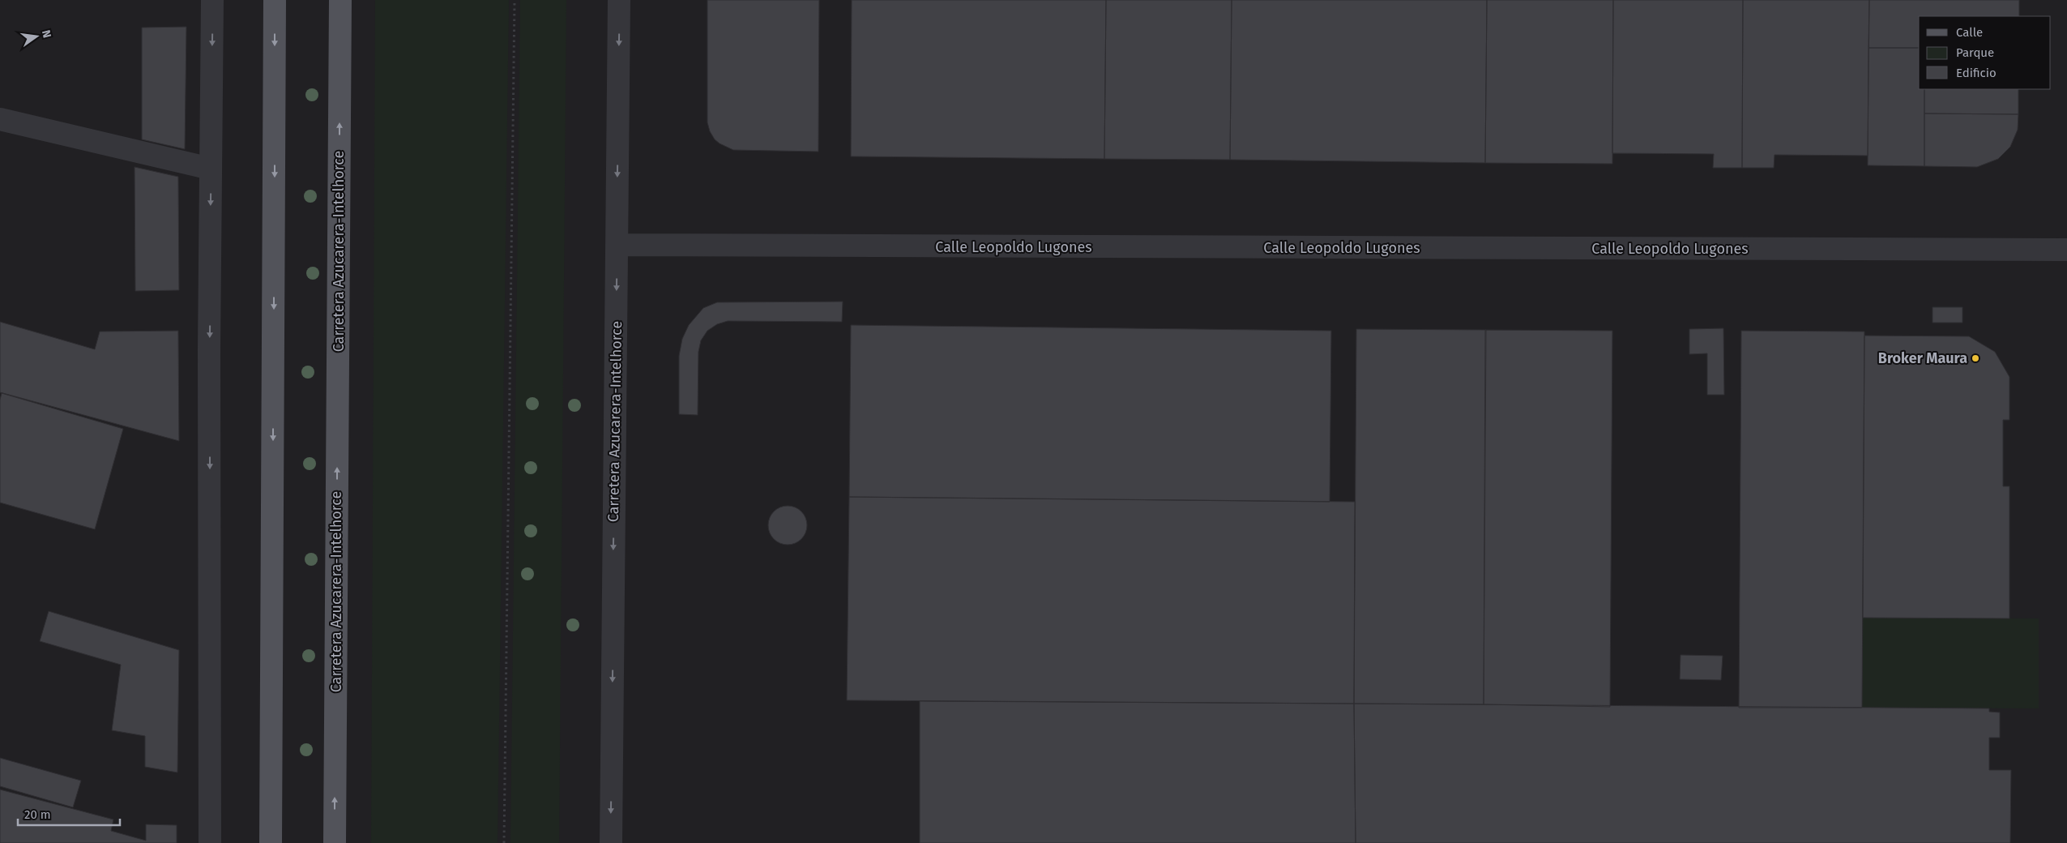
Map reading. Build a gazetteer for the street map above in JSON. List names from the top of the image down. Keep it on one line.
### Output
{"streets":{"main road":["Carretera Azucarera-Intelhorce"],"street":["Calle Leopoldo Lugones"]},"crossings":[["Calle Leopoldo Lugones","Carretera Azucarera-Intelhorce"]],"places":["Broker Maura"],"legend":["Calle","Parque","Edificio"],"scale_bar":"20 m","north":"right"}
